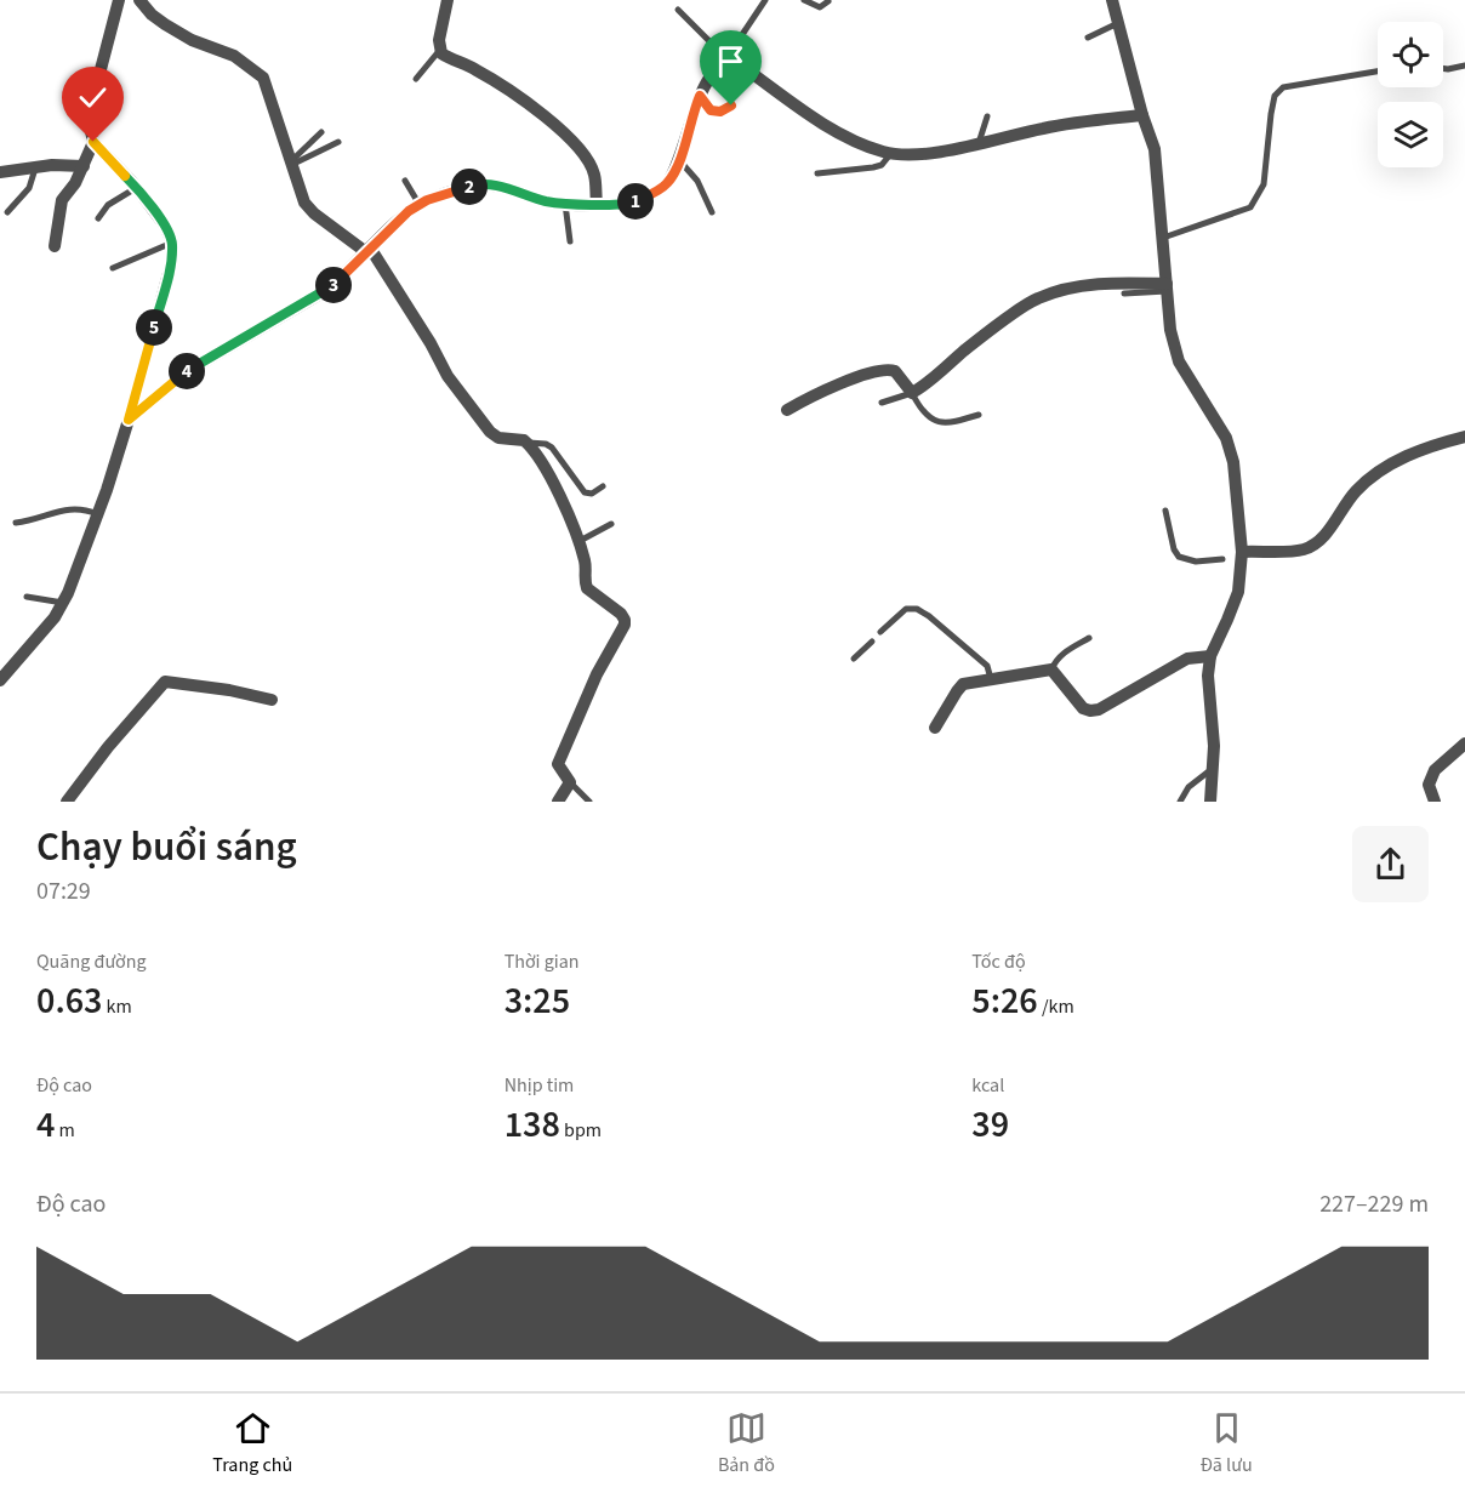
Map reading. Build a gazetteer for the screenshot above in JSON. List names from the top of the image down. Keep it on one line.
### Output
{"page":{"pins":["2","1","3","5","4"],"heading":["Chạy buổi sáng","07:29"],"stats":[["Quãng đường","0.63 km"],["Thời gian","3:25"],["Tốc độ","5:26 /km"],["Độ cao","4 m"],["Nhịp tim","138 bpm"],["kcal","39"]],"chart":["Độ cao","227–229 m"],"tabs":["Trang chủ","Bản đồ","Đã lưu"]}}
